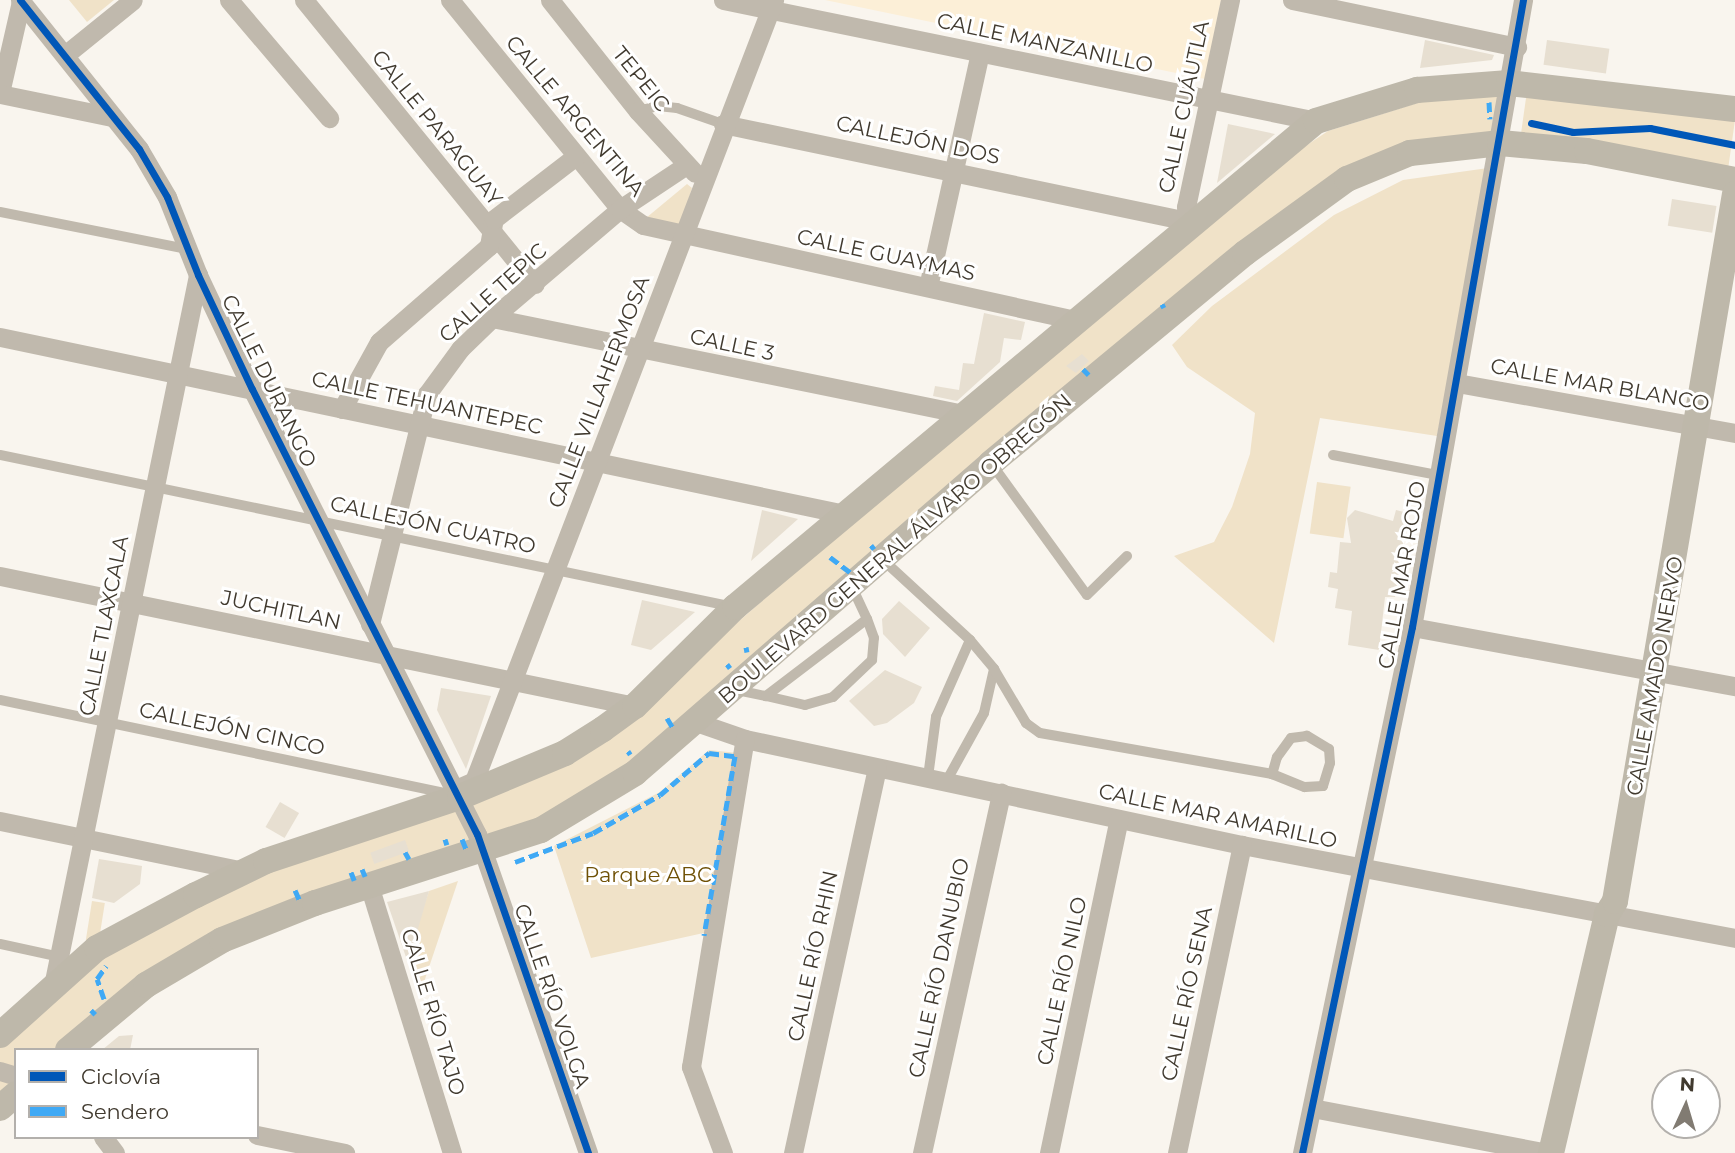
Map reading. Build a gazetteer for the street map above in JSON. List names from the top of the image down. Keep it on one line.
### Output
{"streets":{"main road":["BOULEVARD GENERAL ÁLVARO OBREGÓN","CALLE AMADO NERVO"],"street":["CALLE MANZANILLO","TEPEIC","CALLE CUÁUTLA","CALLE ARGENTINA","CALLE PARAGUAY","CALLEJÓN DOS","CALLE GUAYMAS","CALLE TEPIC","CALLE 3","CALLE DURANGO","CALLE MAR BLANCO","CALLE VILLAHERMOSA","CALLE TEHUANTEPEC","CALLE MAR ROJO","JUCHITLAN","CALLE TLAXCALA","CALLE MAR AMARILLO","CALLE RÍO RHIN","CALLE RÍO DANUBIO","CALLE RÍO NILO","CALLE RÍO SENA","CALLE RÍO VOLGA","CALLE RÍO TAJO"],"lane":["CALLEJÓN CUATRO","CALLEJÓN CINCO"]},"crossings":[["CALLE MANZANILLO","CALLE CUÁUTLA"],["CALLE MANZANILLO","CALLE VILLAHERMOSA"],["TEPEIC","CALLEJÓN DOS"],["TEPEIC","CALLE TEPIC"],["TEPEIC","CALLE VILLAHERMOSA"],["CALLE CUÁUTLA","CALLEJÓN DOS"],["CALLE ARGENTINA","CALLE GUAYMAS"],["CALLE ARGENTINA","CALLE TEPIC"],["CALLE ARGENTINA","CALLE VILLAHERMOSA"],["CALLE PARAGUAY","CALLE TEPIC"],["CALLEJÓN DOS","CALLE VILLAHERMOSA"],["CALLE GUAYMAS","CALLE VILLAHERMOSA"],["CALLE TEPIC","CALLE 3"],["CALLE TEPIC","CALLE DURANGO"],["CALLE TEPIC","CALLE TEHUANTEPEC"],["CALLE TEPIC","CALLEJÓN CUATRO"],["CALLE 3","CALLE VILLAHERMOSA"],["CALLE DURANGO","CALLE VILLAHERMOSA"],["CALLE DURANGO","CALLE TEHUANTEPEC"],["CALLE DURANGO","CALLEJÓN CUATRO"],["CALLE DURANGO","JUCHITLAN"],["CALLE DURANGO","CALLE TLAXCALA"],["CALLE DURANGO","CALLEJÓN CINCO"],["CALLE DURANGO","CALLE RÍO VOLGA"],["CALLE MAR BLANCO","CALLE MAR ROJO"],["CALLE MAR BLANCO","CALLE AMADO NERVO"],["CALLE VILLAHERMOSA","CALLE TEHUANTEPEC"],["CALLE VILLAHERMOSA","CALLEJÓN CUATRO"],["CALLE VILLAHERMOSA","JUCHITLAN"],["CALLE VILLAHERMOSA","CALLEJÓN CINCO"],["CALLE VILLAHERMOSA","CALLE RÍO VOLGA"],["CALLE TEHUANTEPEC","CALLE TLAXCALA"],["CALLEJÓN CUATRO","CALLE TLAXCALA"],["BOULEVARD GENERAL ÁLVARO OBREGÓN","CALLE MAR ROJO"],["BOULEVARD GENERAL ÁLVARO OBREGÓN","CALLE MAR AMARILLO"],["BOULEVARD GENERAL ÁLVARO OBREGÓN","CALLE RÍO VOLGA"],["BOULEVARD GENERAL ÁLVARO OBREGÓN","CALLE RÍO TAJO"],["CALLE MAR ROJO","CALLE MAR AMARILLO"],["JUCHITLAN","CALLE TLAXCALA"],["CALLE TLAXCALA","CALLEJÓN CINCO"],["CALLE AMADO NERVO","CALLE MAR AMARILLO"],["CALLEJÓN CINCO","CALLE RÍO VOLGA"],["CALLE MAR AMARILLO","CALLE RÍO RHIN"],["CALLE MAR AMARILLO","CALLE RÍO DANUBIO"],["CALLE MAR AMARILLO","CALLE RÍO NILO"],["CALLE MAR AMARILLO","CALLE RÍO SENA"]],"parks":["Parque ABC"],"legend":["Ciclovía","Sendero"],"north":"top"}
